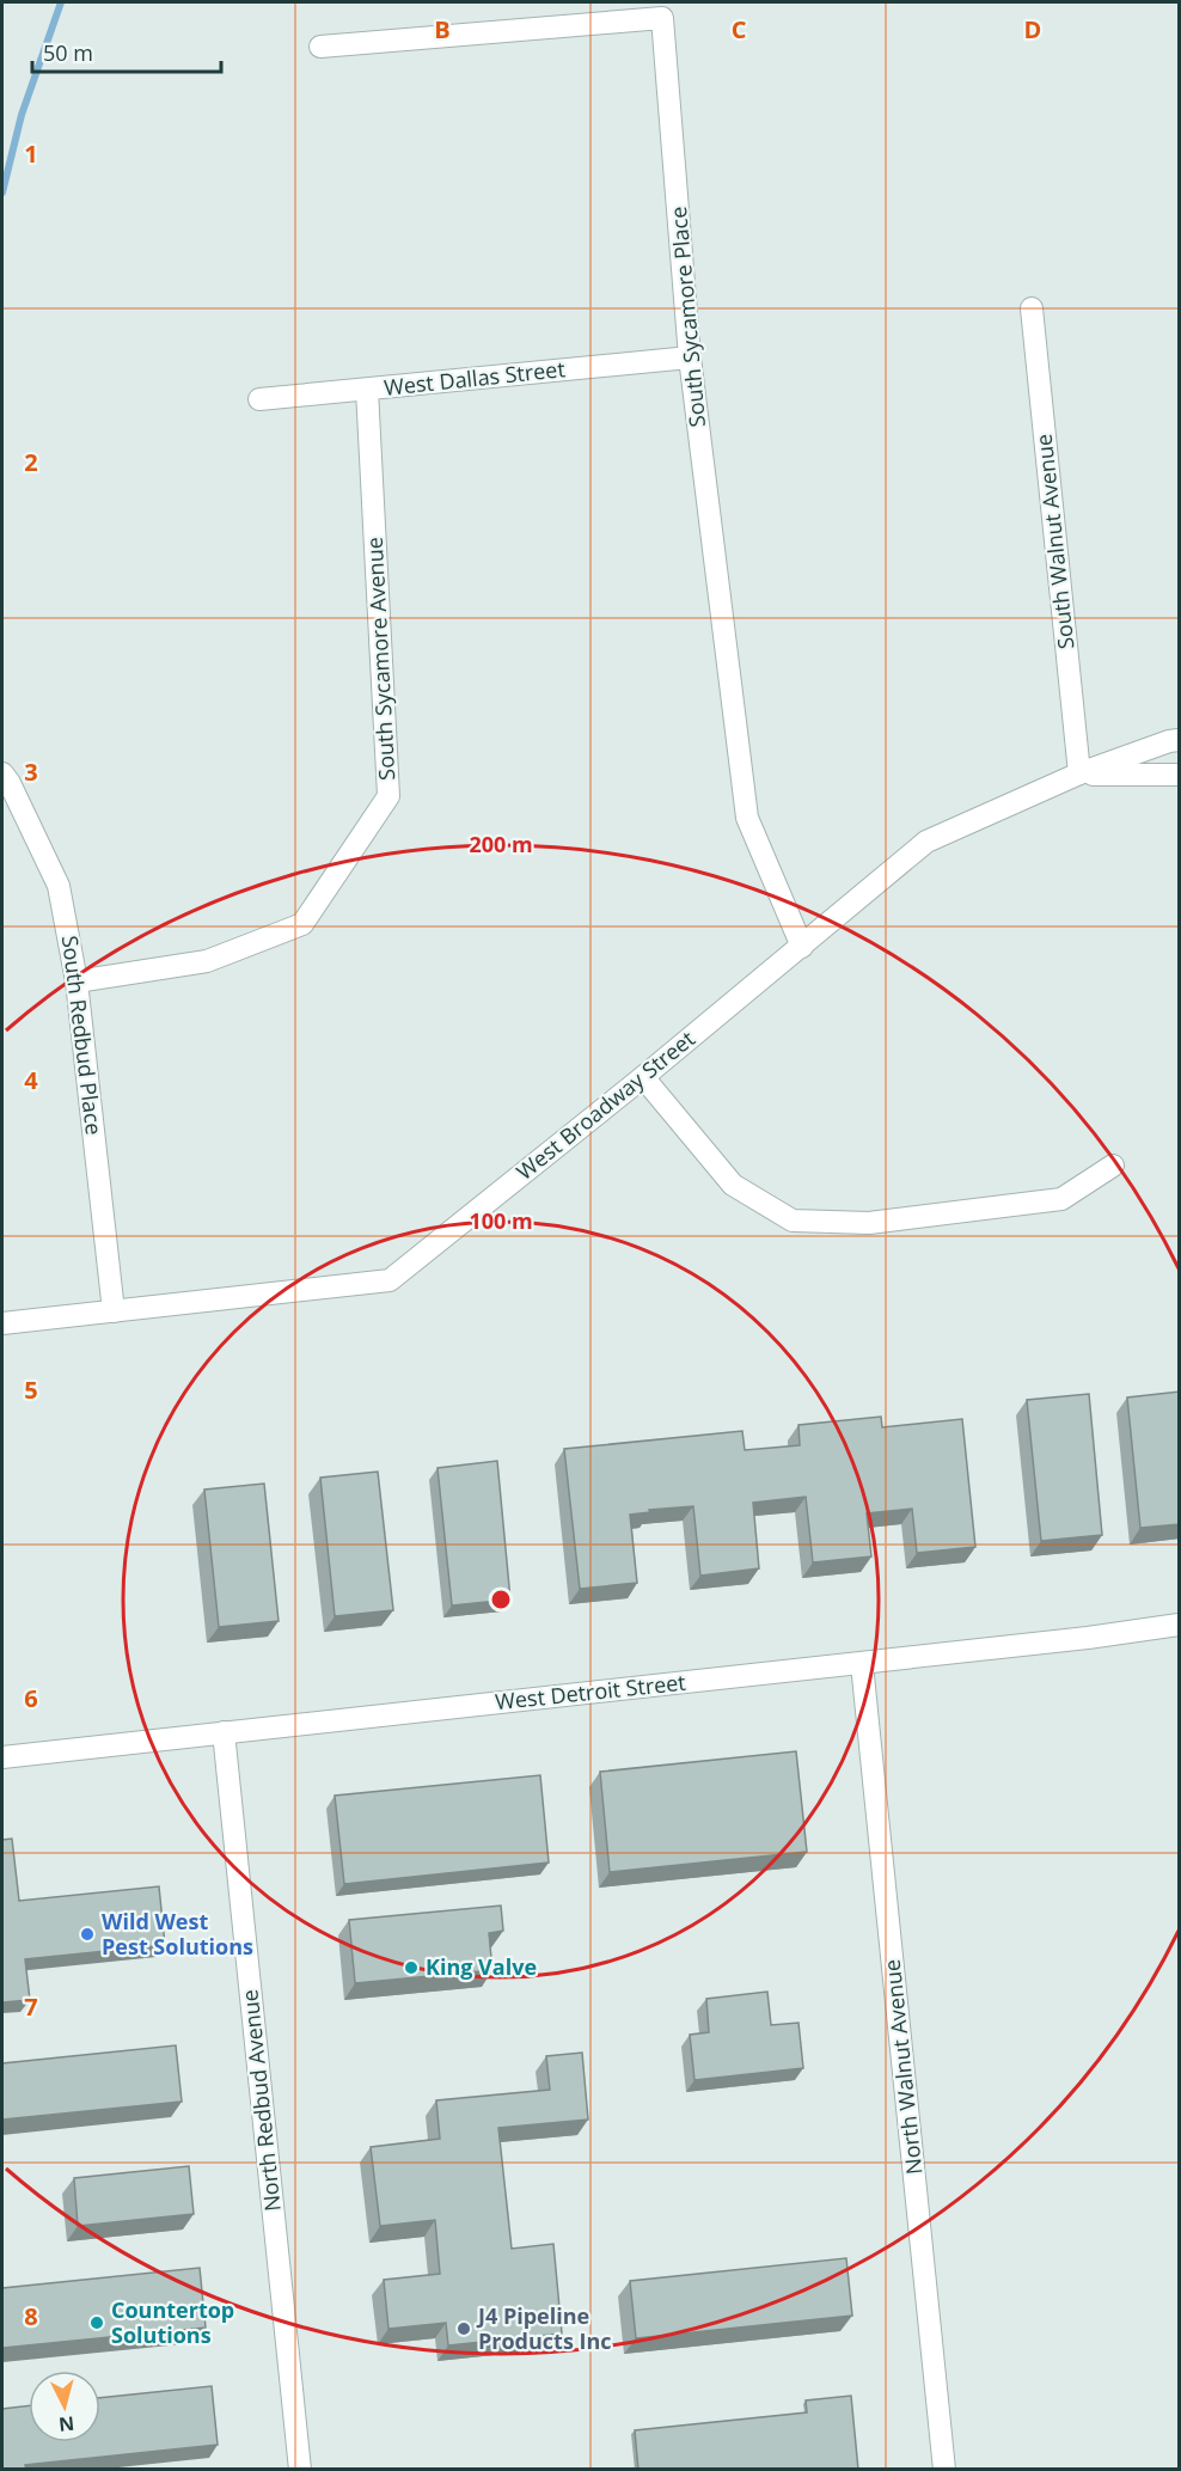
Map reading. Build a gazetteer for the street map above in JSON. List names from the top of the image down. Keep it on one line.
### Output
{"streets":{"street":["South Sycamore Place","West Dallas Street","South Walnut Avenue","South Sycamore Avenue","South Redbud Place","West Broadway Street","West Detroit Street","North Walnut Avenue","North Redbud Avenue"]},"crossings":[["South Sycamore Place","West Dallas Street"],["South Sycamore Place","West Broadway Street"],["West Dallas Street","South Sycamore Avenue"],["South Walnut Avenue","West Broadway Street"],["South Sycamore Avenue","South Redbud Place"],["South Redbud Place","West Broadway Street"],["West Detroit Street","North Walnut Avenue"],["West Detroit Street","North Redbud Avenue"]],"places":["Wild West Pest Solutions","King Valve","Countertop Solutions","J4 Pipeline Products Inc"],"scale_bar":"50 m","north":"bottom","grid":{"columns":["B","C","D"],"rows":["1","2","3","4","5","6","7","8"]},"rings":["200 m","100 m"]}
